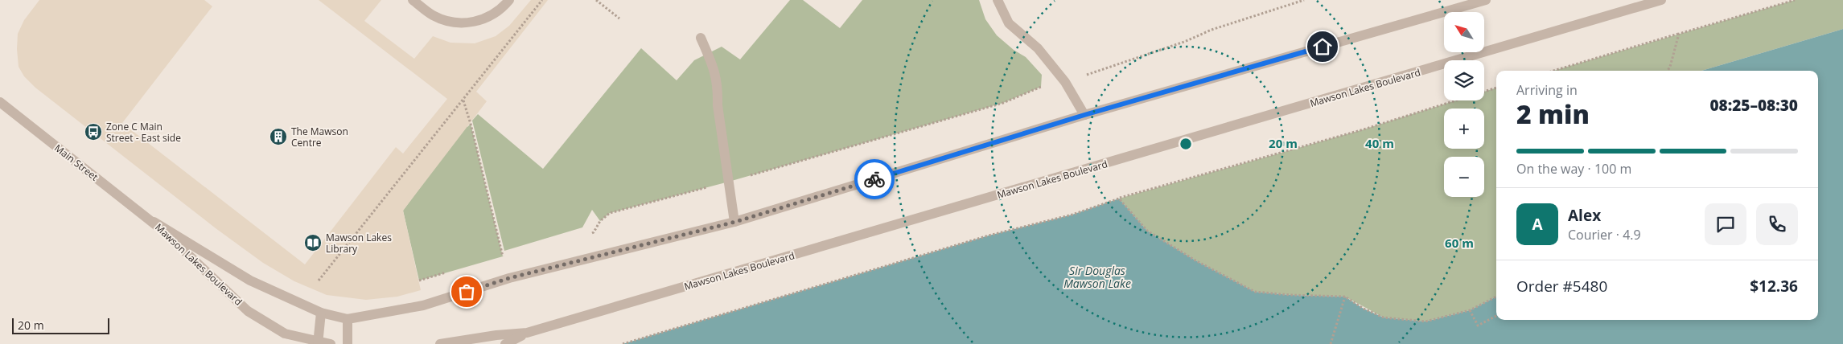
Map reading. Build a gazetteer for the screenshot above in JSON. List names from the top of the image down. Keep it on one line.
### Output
{"streets":{"street":["Mawson Lakes Boulevard","Main Street"]},"crossings":[["Mawson Lakes Boulevard","Main Street"]],"water":["Sir Douglas Mawson Lake"],"places":{"bus stop":["Zone C Main Street - East side"],"building":["The Mawson Centre"],"library":["Mawson Lakes Library"]},"scale_bar":"20 m","north":"top left","page":{"map_buttons":["+","−"],"heading":["2 min","Arriving in","08:25–08:30"],"panel":["Alex","Courier · 4.9","Order #5480","$12.36"],"bar":"On the way · 100 m","round":"A","scale":"20 m"},"rings":["20 m","40 m","60 m"]}
